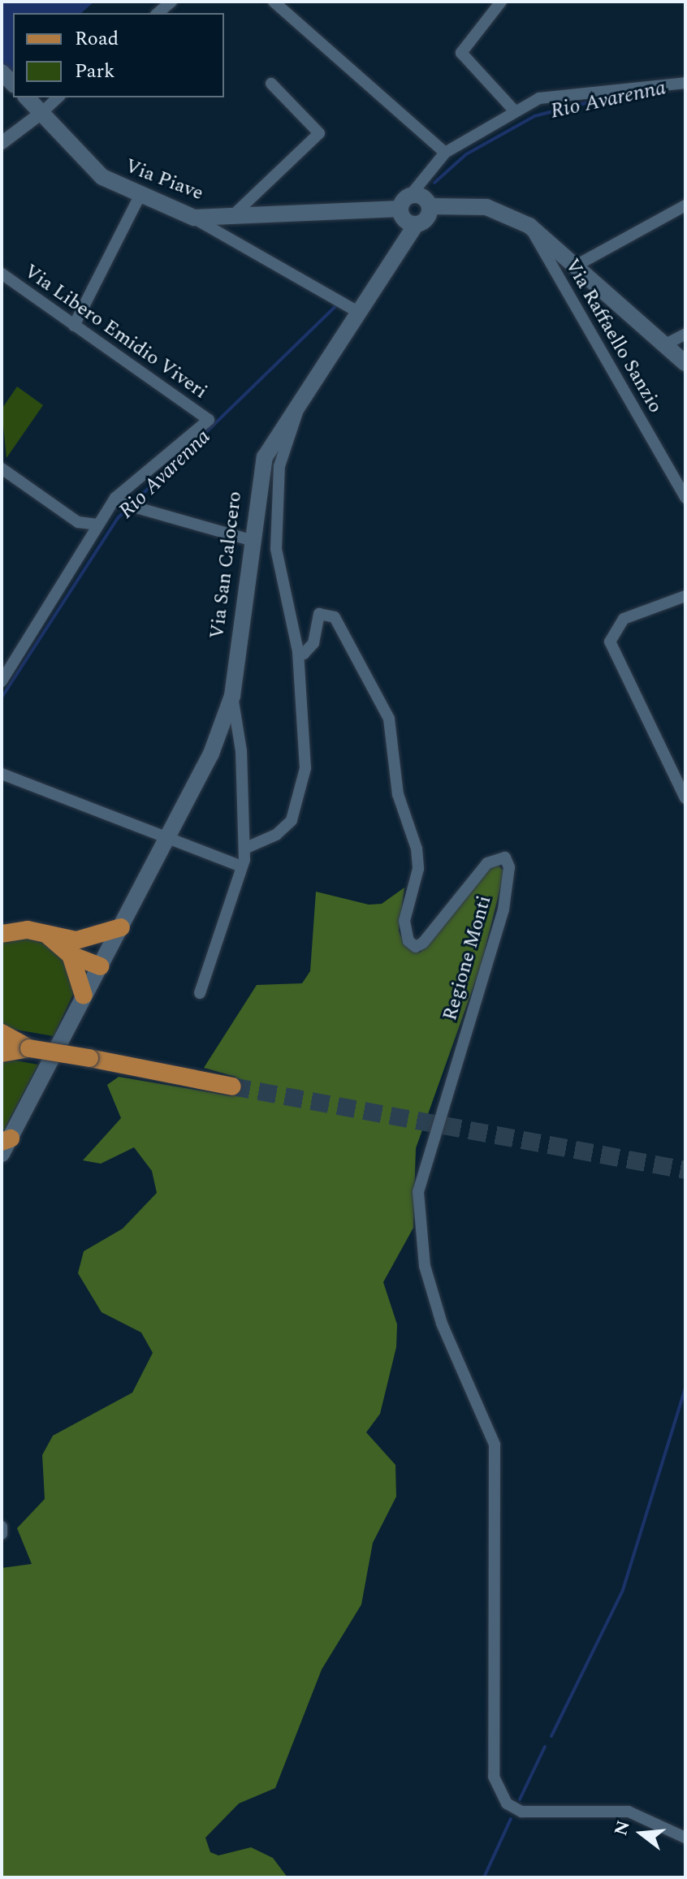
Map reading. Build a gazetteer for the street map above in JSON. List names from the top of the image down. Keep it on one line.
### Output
{"streets":{"main road":["Via Piave","Via San Calocero"],"street":["Via Libero Emidio Viveri","Via Raffaello Sanzio","Regione Monti"]},"crossings":[["Via Piave","Via San Calocero"]],"water":["Rio Avarenna"],"legend":["Road","Park"],"north":"left"}
